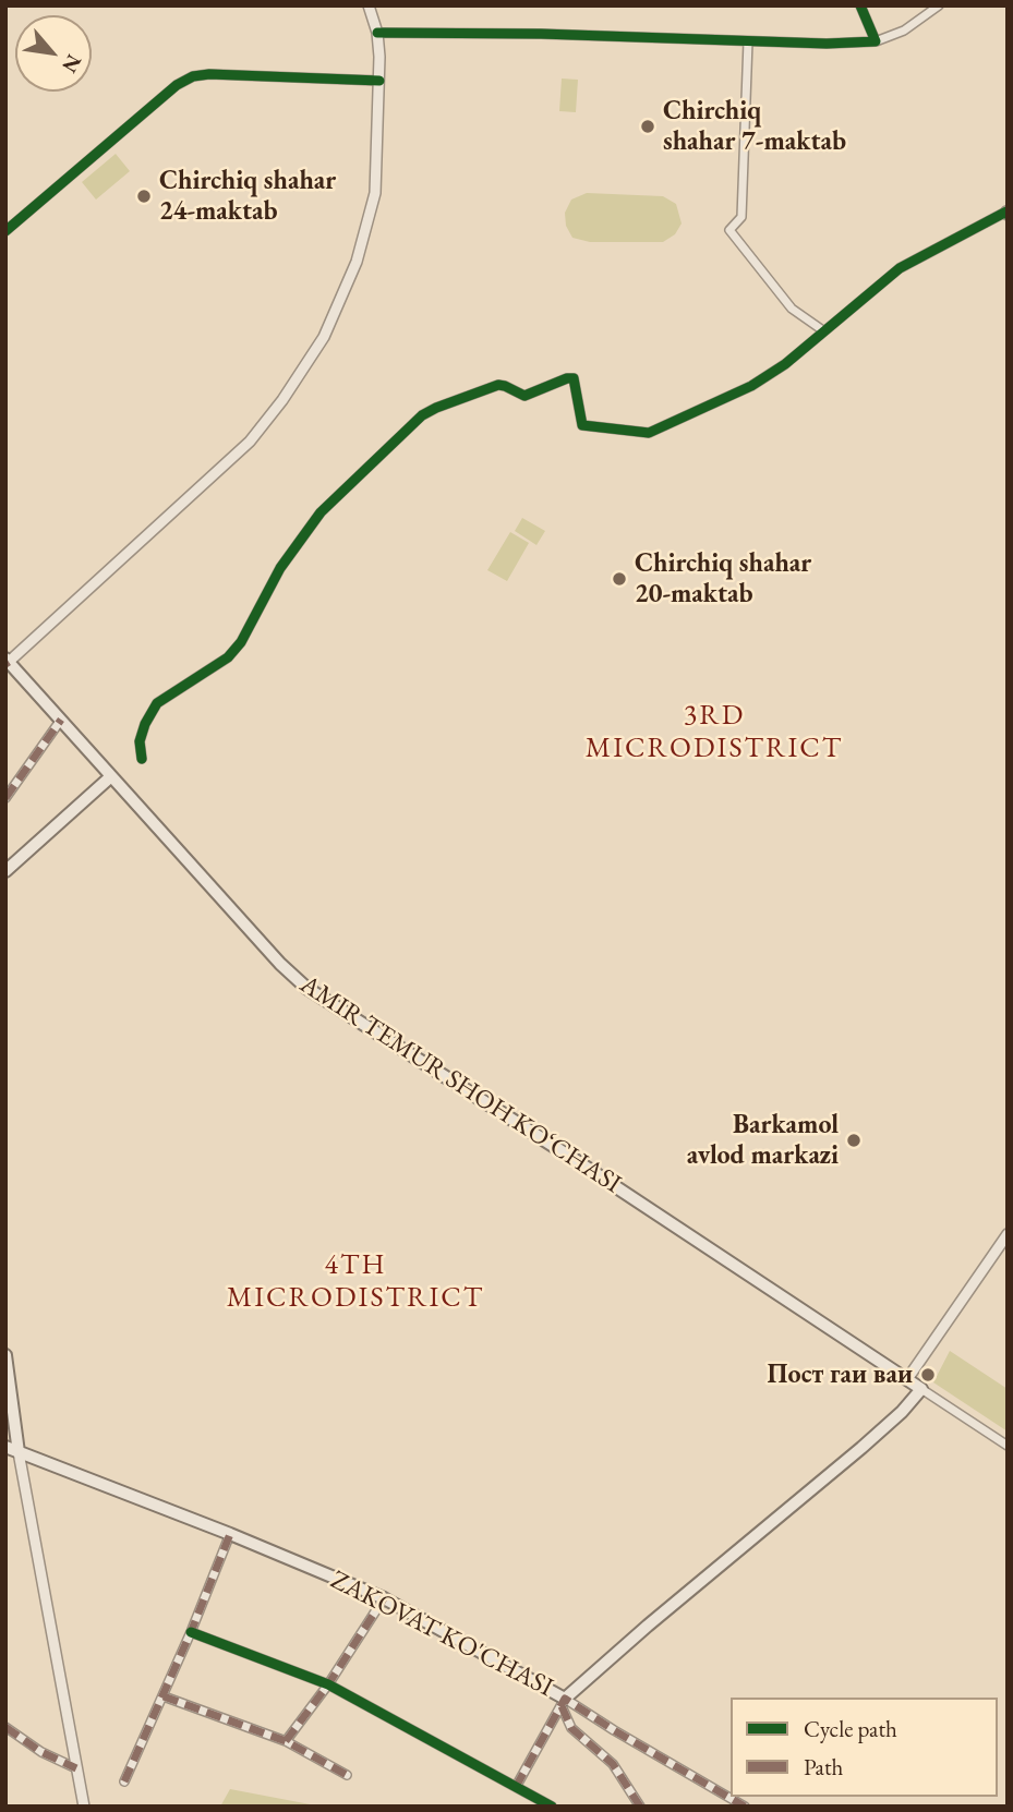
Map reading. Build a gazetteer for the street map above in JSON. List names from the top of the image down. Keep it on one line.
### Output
{"streets":{"main road":["AMIR TEMUR SHOH KO‘CHASI","ZAKOVAT KO'CHASI"]},"crossings":[["AMIR TEMUR SHOH KO‘CHASI","ZAKOVAT KO'CHASI"]],"districts":["3RD MICRODISTRICT","4TH MICRODISTRICT"],"places":["Chirchiq shahar 7-maktab","Chirchiq shahar 24-maktab","Chirchiq shahar 20-maktab","Barkamol avlod markazi","Пост гаи ваи"],"legend":["Cycle path","Path"],"north":"bottom right"}
